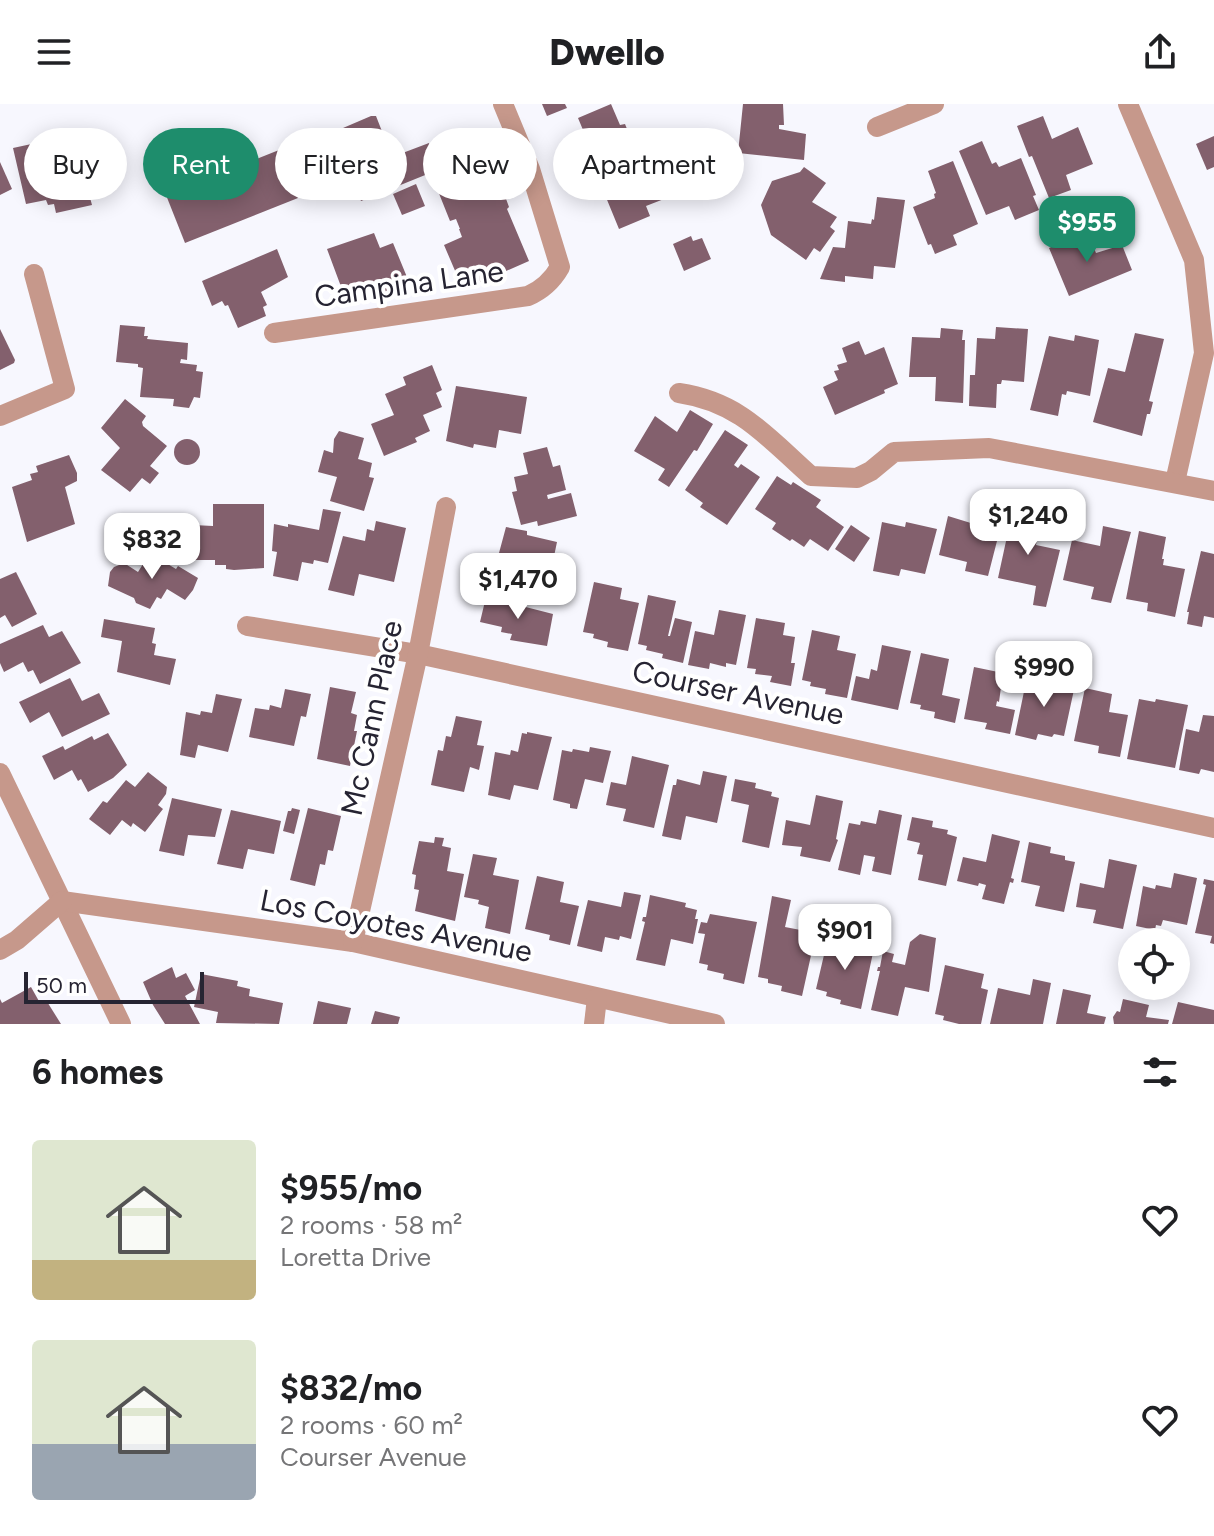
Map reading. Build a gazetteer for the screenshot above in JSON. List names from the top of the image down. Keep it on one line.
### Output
{"streets":{"street":["Campina Lane","Courser Avenue","Mc Cann Place","Los Coyotes Avenue"]},"crossings":[["Courser Avenue","Mc Cann Place"],["Mc Cann Place","Los Coyotes Avenue"]],"scale_bar":"50 m","page":{"header":"Dwello","chip":["Buy","Rent","Filters","New","Apartment"],"price":["$955","$1,240","$832","$1,470","$990","$901"],"scale":"50 m","heading":"6 homes","list":[{"name":"$955/mo","note":"2 rooms · 58 m² · Loretta Drive"},{"name":"$832/mo","note":"2 rooms · 60 m² · Courser Avenue"}]}}
